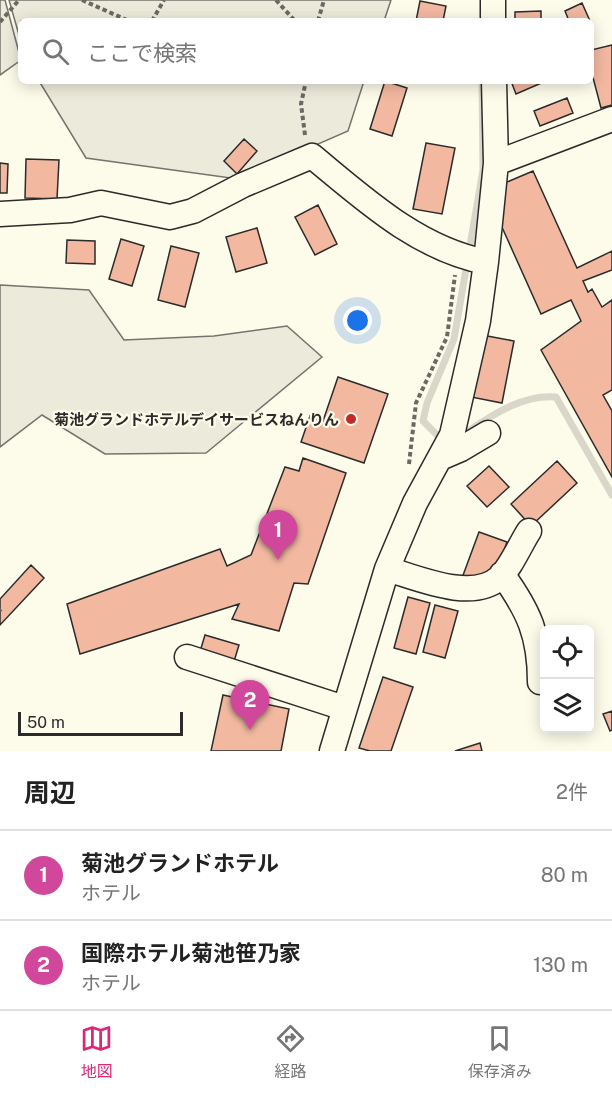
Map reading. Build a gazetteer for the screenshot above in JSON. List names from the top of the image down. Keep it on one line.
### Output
{"places":["菊池グランドホテルデイサービスねんりん"],"scale_bar":"50 m","page":{"search":"ここで検索","pins":["1","2"],"scale":"50 m","heading":["周辺","2件"],"list":[{"mark":"1","name":"菊池グランドホテル","note":"ホテル","value":"80 m"},{"mark":"2","name":"国際ホテル菊池笹乃家","note":"ホテル","value":"130 m"}],"nav":["地図","経路","保存済み"]}}
